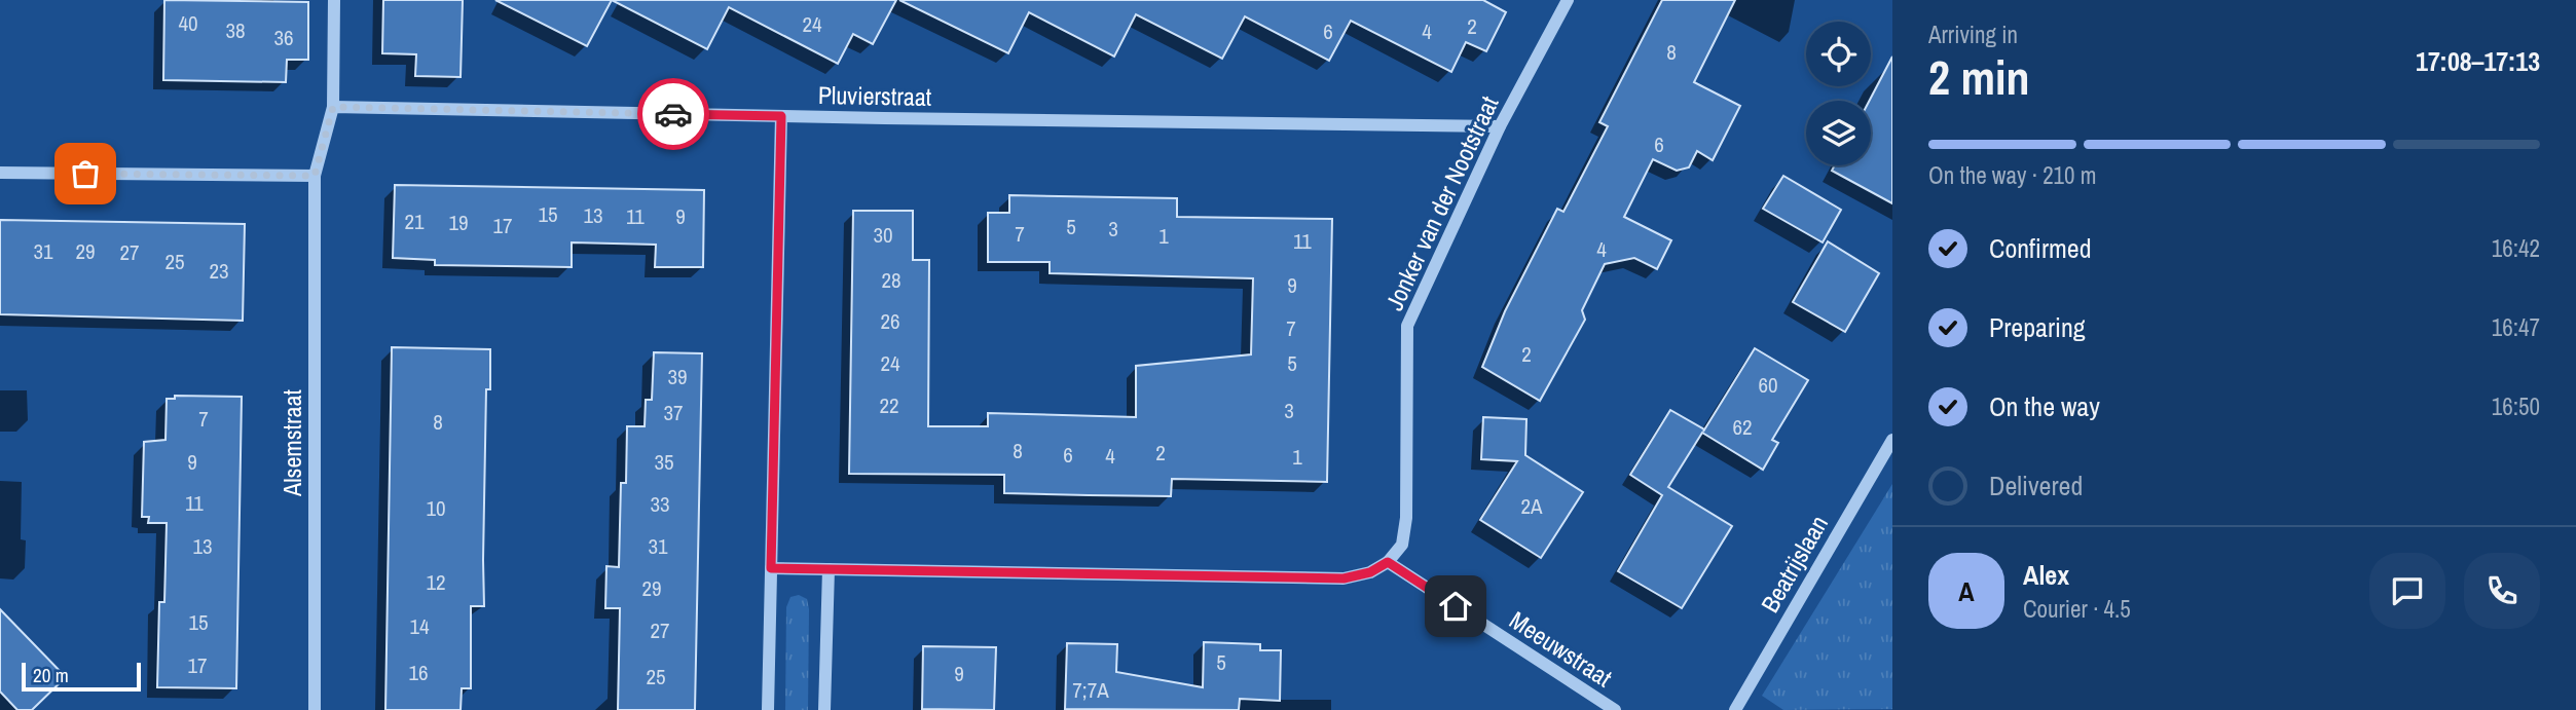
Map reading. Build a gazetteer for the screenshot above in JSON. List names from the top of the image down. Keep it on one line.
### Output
{"streets":{"street":["Pluvierstraat","Jonker van der Nootstraat","Alsemstraat","Beatrijslaan","Meeuwstraat"]},"crossings":[["Pluvierstraat","Jonker van der Nootstraat"],["Jonker van der Nootstraat","Meeuwstraat"]],"house_numbers":["40","24","2","38","6","4","36","8","6","15","13","11","9","21","19","17","5","3","7","30","1","11","4","31","29","27","25","23","28","9","26","7","2","24","5","39","60","22","3","37","7","8","62","8","2","6","4","1","9","35","11","33","2A","10","13","31","12","29","15","14","27","5","17","16","9","25","7;7A"],"scale_bar":"20 m","page":{"heading":["2 min","Arriving in","17:08–17:13"],"panel":["Alex","Courier · 4.5"],"bar":"On the way · 210 m","list":[["Confirmed","16:42"],["Preparing","16:47"],["On the way","16:50"],"Delivered"],"round":"A","scale":"20 m"}}
